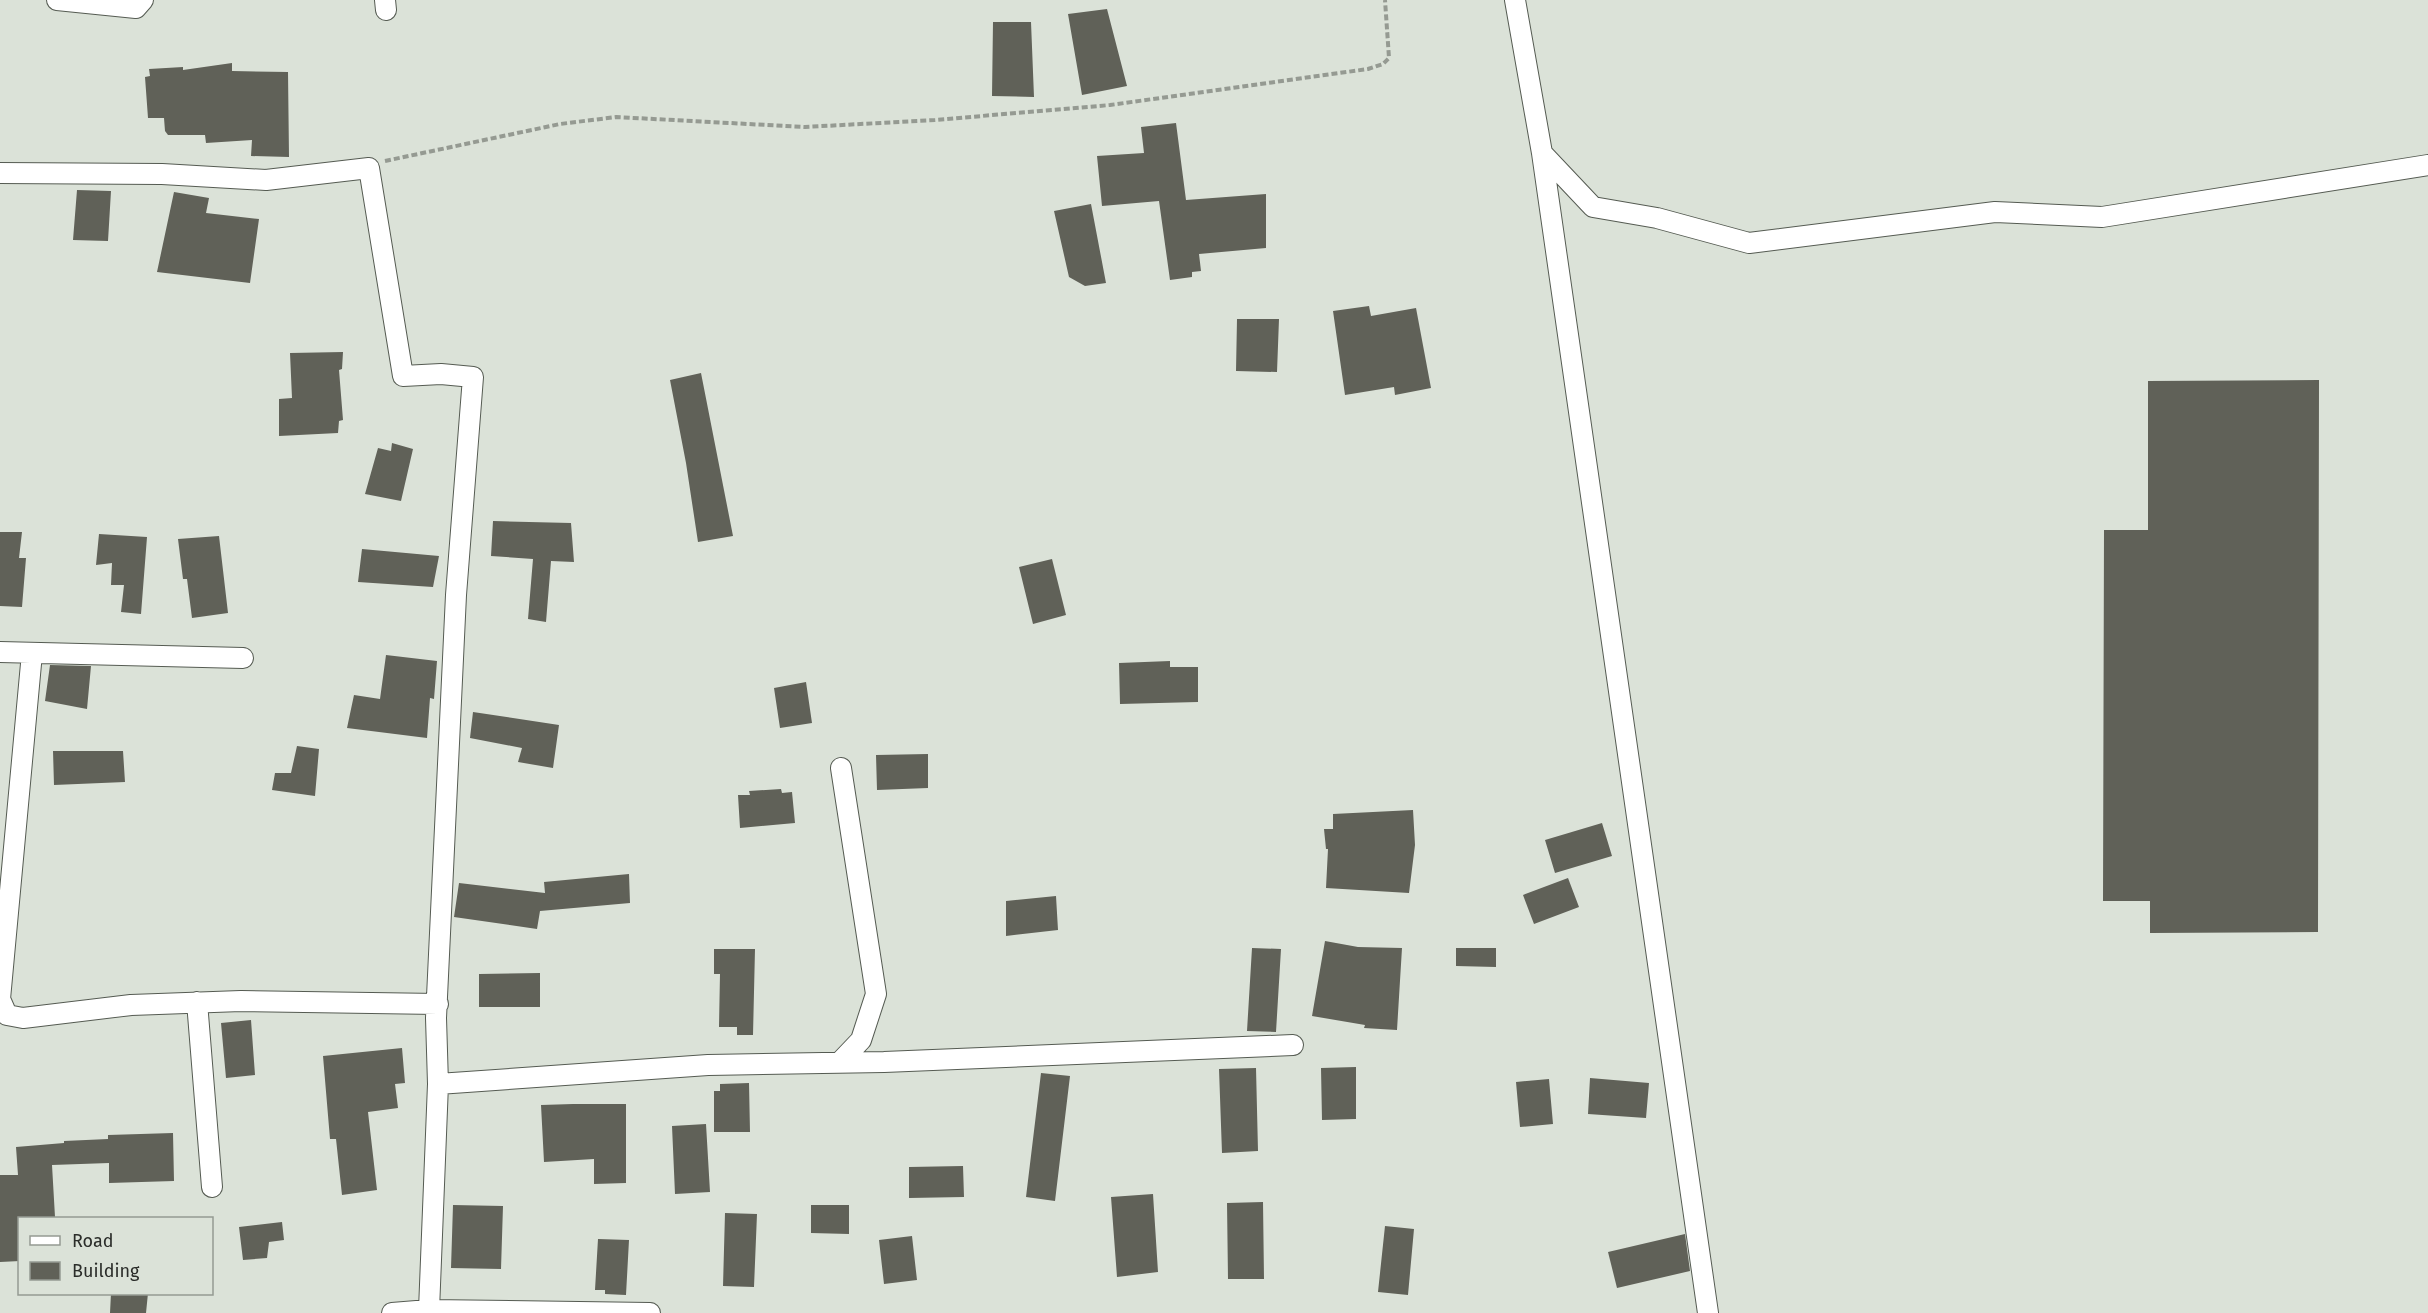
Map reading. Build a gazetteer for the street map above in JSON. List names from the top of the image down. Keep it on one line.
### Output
{"legend":["Road","Building"]}
